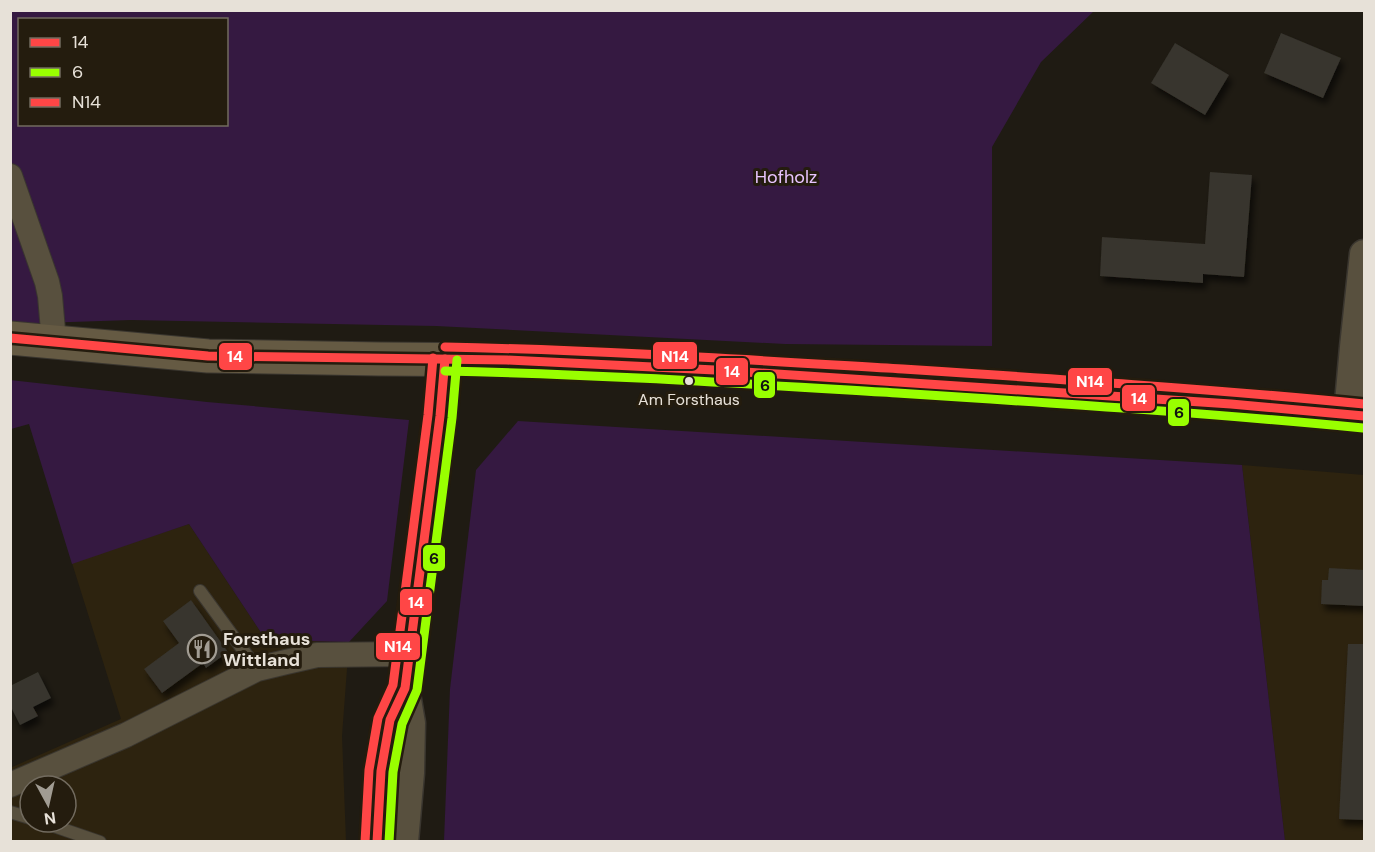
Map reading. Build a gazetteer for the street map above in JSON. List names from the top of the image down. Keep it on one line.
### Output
{"parks":["Hofholz"],"places":{"other":["Am Forsthaus"],"restaurant":["Forsthaus Wittland"]},"lines":["transit line 14","transit line N14","transit line 6"],"legend":["14","6","N14"],"north":"bottom"}
